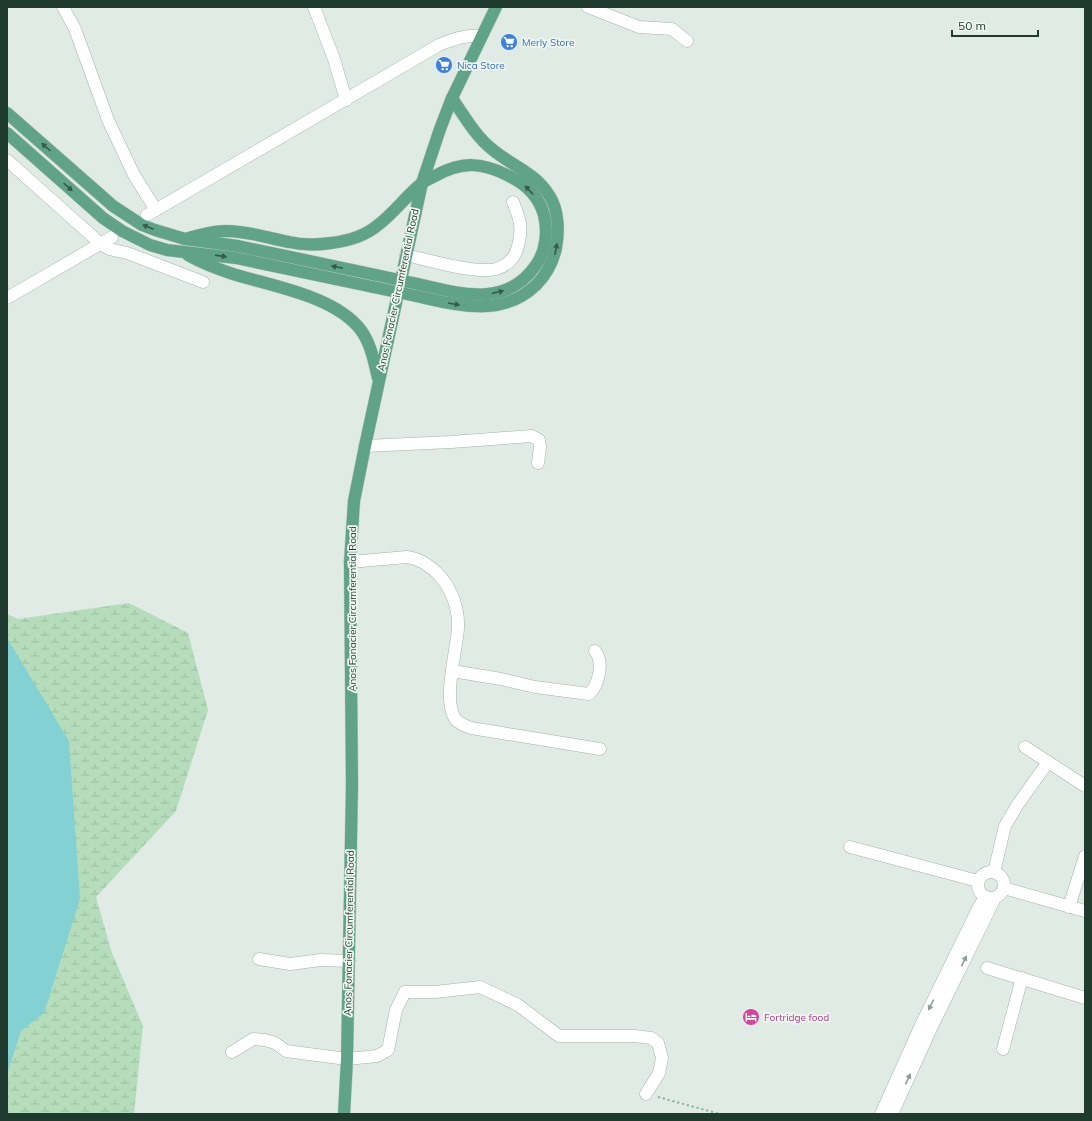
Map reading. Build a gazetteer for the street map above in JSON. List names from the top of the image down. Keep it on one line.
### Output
{"streets":{"main road":["Anos Fonacier Circumferential Road"]},"places":{"supermarket":["Merly Store","Nica Store"],"hotel":["Fortridge food"]},"scale_bar":"50 m"}
